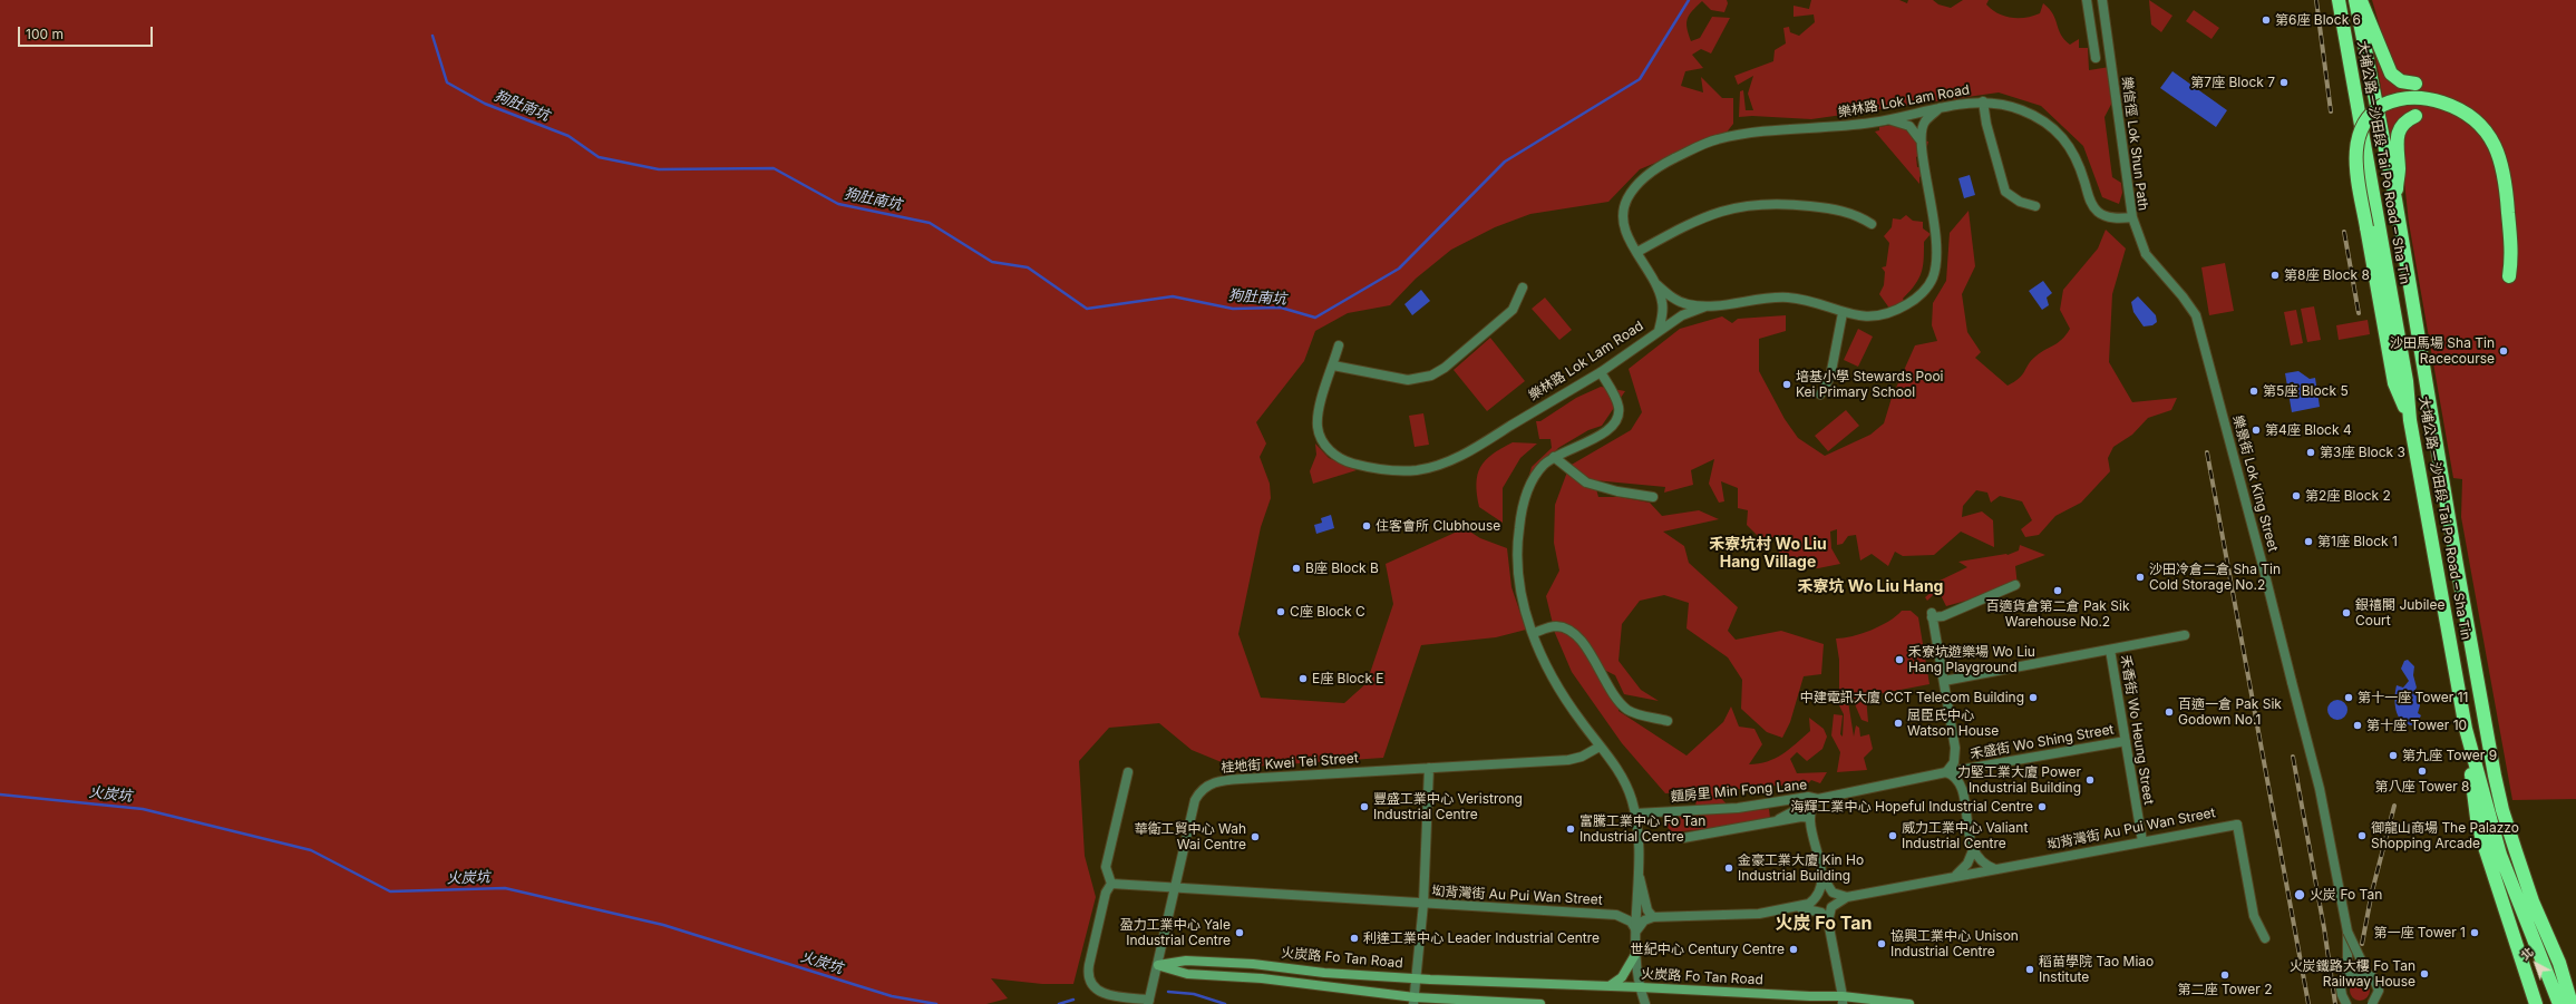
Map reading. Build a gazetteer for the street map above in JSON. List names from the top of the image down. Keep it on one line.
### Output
{"streets":{"highway":["大埔公路－沙田段 Tai Po Road – Sha Tin"],"main road":["火炭路 Fo Tan Road"],"street":["樂林路 Lok Lam Road","樂信徑 Lok Shun Path","樂景街 Lok King Street","禾香街 Wo Heung Street","禾盛街 Wo Shing Street","桂地街 Kwei Tei Street","麵房里 Min Fong Lane","㘭背灣街 Au Pui Wan Street"]},"crossings":[["樂林路 Lok Lam Road","樂信徑 Lok Shun Path"],["樂信徑 Lok Shun Path","樂景街 Lok King Street"],["禾香街 Wo Heung Street","禾盛街 Wo Shing Street"],["禾香街 Wo Heung Street","㘭背灣街 Au Pui Wan Street"],["禾盛街 Wo Shing Street","麵房里 Min Fong Lane"],["桂地街 Kwei Tei Street","㘭背灣街 Au Pui Wan Street"],["桂地街 Kwei Tei Street","火炭路 Fo Tan Road"]],"districts":["禾寮坑村 Wo Liu Hang Village","禾寮坑 Wo Liu Hang","火炭 Fo Tan"],"water":["狗肚南坑","火炭坑"],"places":["第6座 Block 6","第7座 Block 7","第8座 Block 8","沙田馬場 Sha Tin Racecourse","培基小學 Stewards Pooi Kei Primary School","第5座 Block 5","第4座 Block 4","第3座 Block 3","第2座 Block 2","住客會所 Clubhouse","第1座 Block 1","B座 Block B","沙田冷倉二倉 Sha Tin Cold Storage No.2","百適貨倉第二倉 Pak Sik Warehouse No.2","C座 Block C","銀禧閣 Jubilee Court","禾寮坑遊樂場 Wo Liu Hang Playground","E座 Block E","中建電訊大廈 CCT Telecom Building","第十一座 Tower 11","百適一倉 Pak Sik Godown No.1","屈臣氏中心 Watson House","第十座 Tower 10","第九座 Tower 9","第八座 Tower 8","力堅工業大廈 Power Industrial Building","豐盛工業中心 Veristrong Industrial Centre","海輝工業中心 Hopeful Industrial Centre","富騰工業中心 Fo Tan Industrial Centre","威力工業中心 Valiant Industrial Centre","御龍山商場 The Palazzo Shopping Arcade","華衛工貿中心 Wah Wai Centre","金豪工業大廈 Kin Ho Industrial Building","火炭 Fo Tan","盈力工業中心 Yale Industrial Centre","第一座 Tower 1","利達工業中心 Leader Industrial Centre","協興工業中心 Unison Industrial Centre","世紀中心 Century Centre","稻苗學院 Tao Miao Institute","火炭鐵路大樓 Fo Tan Railway House","第二座 Tower 2"],"scale_bar":"100 m","north":"top left"}
